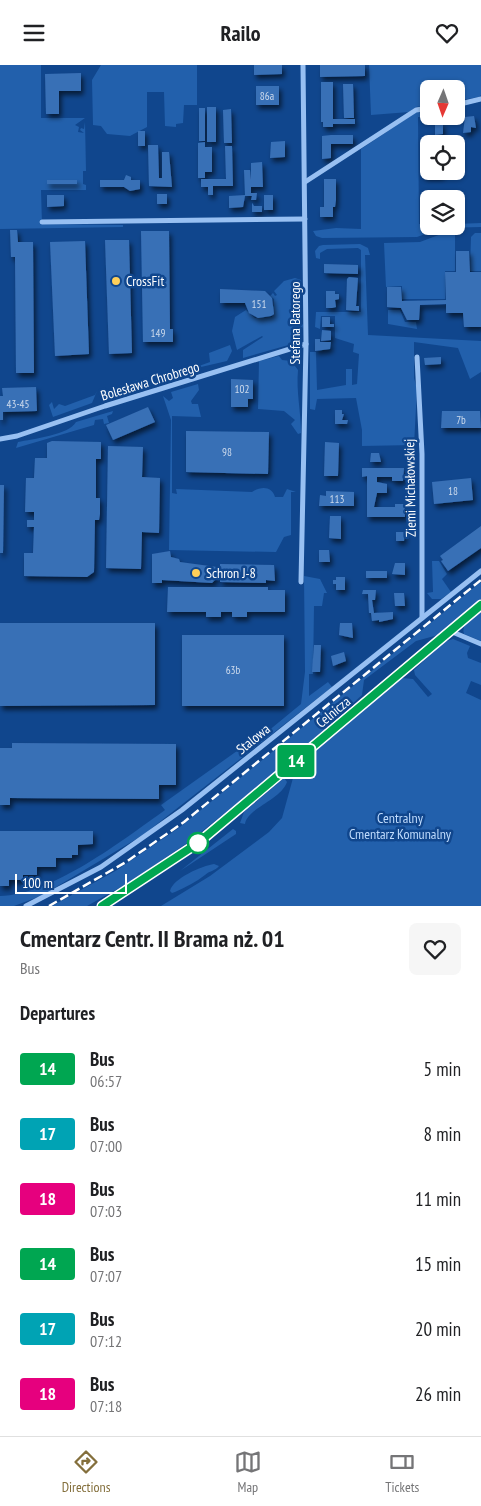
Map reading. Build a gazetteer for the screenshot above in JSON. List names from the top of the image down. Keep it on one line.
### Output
{"streets":{"street":["Stefana Batorego","Bolesława Chrobrego","Ziemi Michałowskiej","Celnicza","Stalowa"]},"crossings":[["Stefana Batorego","Bolesława Chrobrego"],["Ziemi Michałowskiej","Stalowa"]],"parks":["Centralny Cmentarz Komunalny"],"places":["CrossFit","Schron J-8"],"lines":["bus line 14"],"house_numbers":["86a","151","149","102","43-45","7b","98","18","113","63b"],"scale_bar":"100 m","north":"bottom","page":{"header":"Railo","on_map":"14","scale":"100 m","heading":[["Cmentarz Centr. II Brama nż. 01","Bus"],"Departures"],"list":[{"mark":"14","name":"Bus","note":"06:57","value":"5 min"},{"mark":"17","name":"Bus","note":"07:00","value":"8 min"},{"mark":"18","name":"Bus","note":"07:03","value":"11 min"},{"mark":"14","name":"Bus","note":"07:07","value":"15 min"},{"mark":"17","name":"Bus","note":"07:12","value":"20 min"},{"mark":"18","name":"Bus","note":"07:18","value":"26 min"}],"tabs":["Directions","Map","Tickets"]}}
